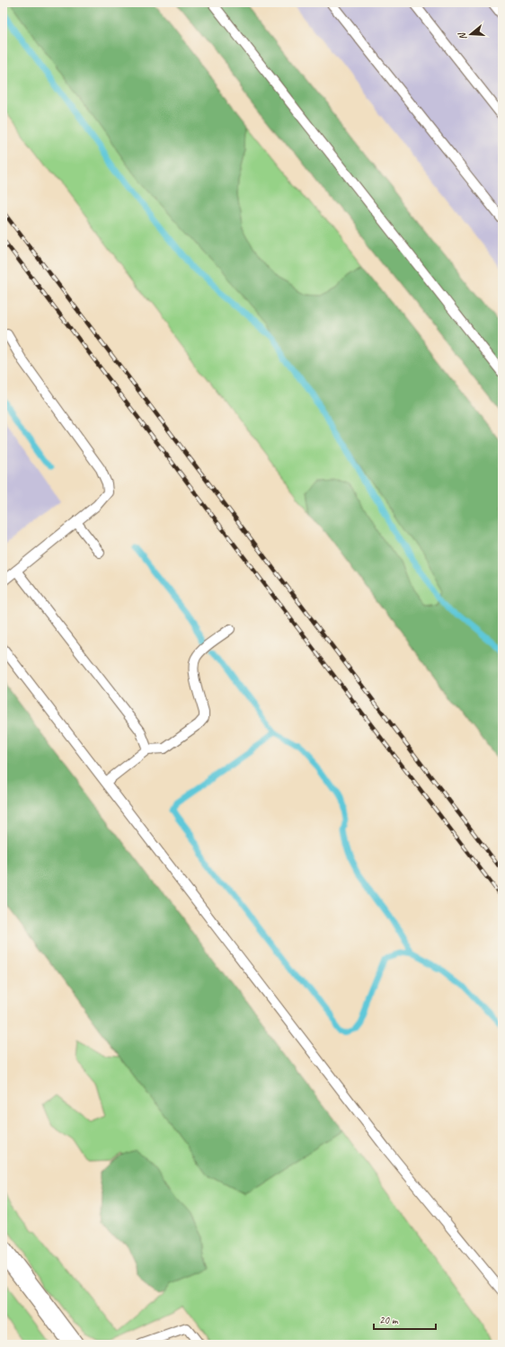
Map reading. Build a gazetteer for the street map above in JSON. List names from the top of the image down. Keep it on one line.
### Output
{"scale_bar":"20 m","north":"left"}
